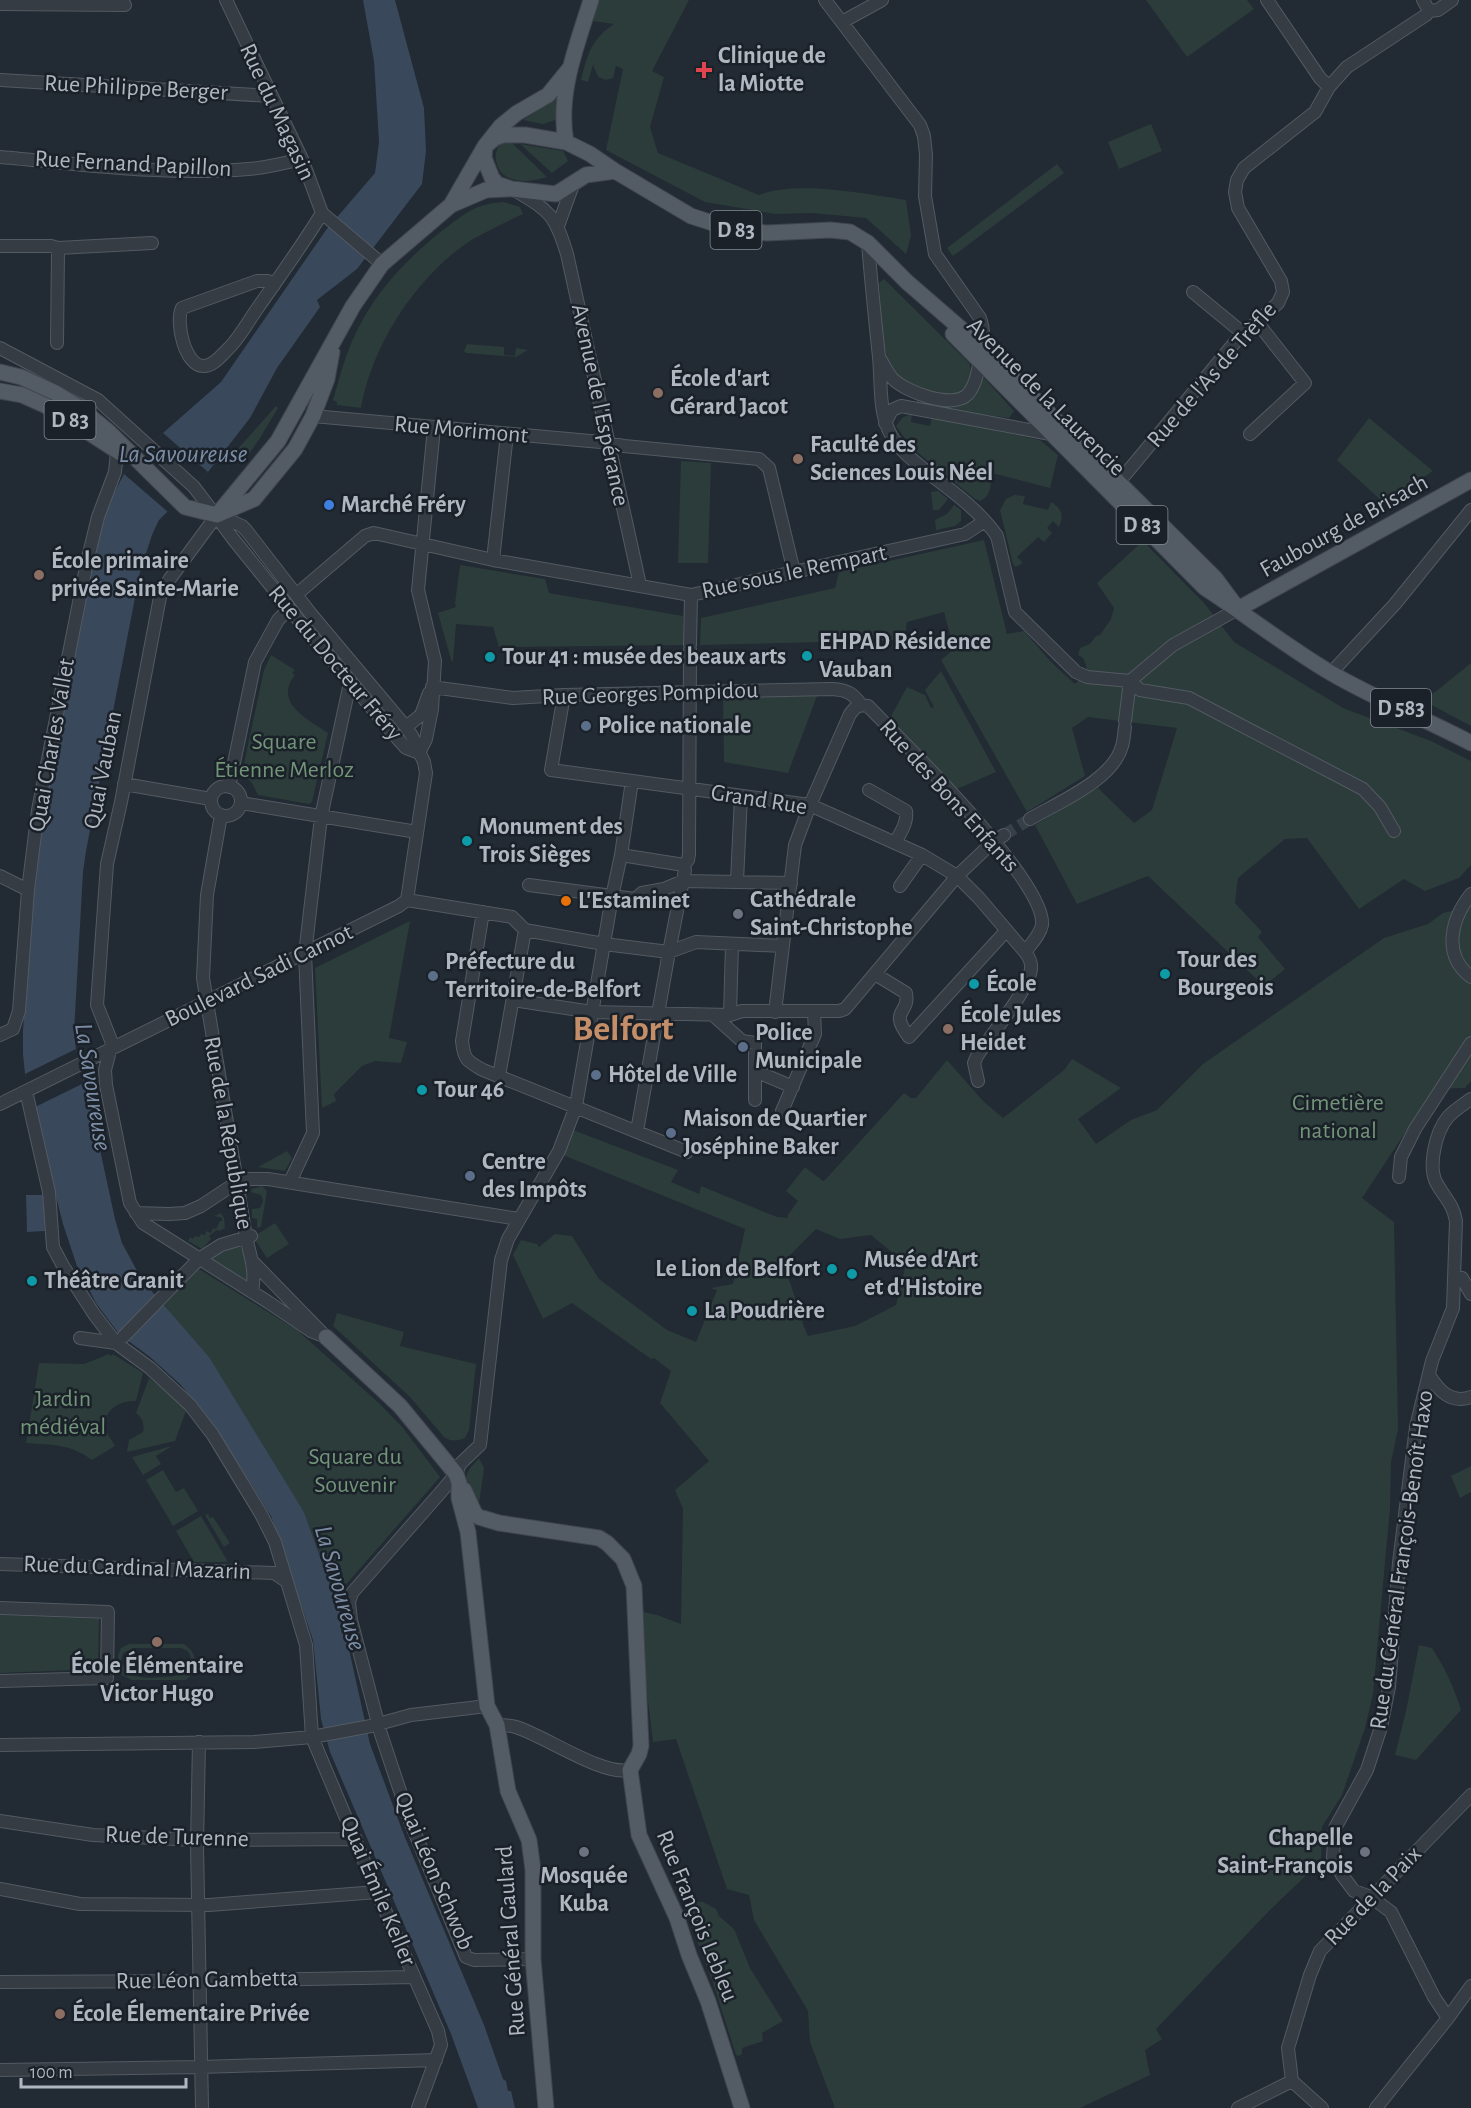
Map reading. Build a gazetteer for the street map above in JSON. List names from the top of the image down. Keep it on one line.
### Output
{"streets":{"main road":["D 83","Avenue de la Laurencie","Faubourg de Brisach","D 583","Quai Vauban","Rue François Lebleu","Rue Général Gaulard"],"street":["Rue Philippe Berger","Rue du Magasin","Rue Fernand Papillon","Rue de l'As de Trèfle","Avenue de l'Espérance","Rue Morimont","Rue sous le Rempart","Rue du Docteur Fréry","Rue Georges Pompidou","Quai Charles Vallet","Rue des Bons Enfants","Grand Rue","Boulevard Sadi Carnot","Rue de la République","Rue du Général François-Benoît Haxo","Rue du Cardinal Mazarin","Rue de Turenne","Quai Léon Schwob","Quai Émile Keller","Rue de la Paix","Rue Léon Gambetta"]},"crossings":[["Rue Philippe Berger","Rue du Magasin"],["Rue du Magasin","Rue Fernand Papillon"],["Rue du Magasin","Quai Vauban"],["D 83","Rue du Docteur Fréry"],["D 83","Quai Charles Vallet"],["D 83","Quai Vauban"],["Rue de l'As de Trèfle","Avenue de la Laurencie"],["Avenue de la Laurencie","Avenue de l'Espérance"],["Avenue de la Laurencie","Faubourg de Brisach"],["Avenue de la Laurencie","Quai Vauban"],["Avenue de l'Espérance","Rue Morimont"],["Avenue de l'Espérance","Rue sous le Rempart"],["Avenue de l'Espérance","Quai Vauban"],["Rue Morimont","Rue sous le Rempart"],["Rue Morimont","Quai Vauban"],["Rue sous le Rempart","Rue du Docteur Fréry"],["Rue du Docteur Fréry","Quai Vauban"],["Rue Georges Pompidou","Rue des Bons Enfants"],["Rue Georges Pompidou","Grand Rue"],["Quai Vauban","Boulevard Sadi Carnot"],["Rue des Bons Enfants","Grand Rue"],["Boulevard Sadi Carnot","Rue de la République"],["Rue du Général François-Benoît Haxo","Rue de la Paix"],["Rue du Cardinal Mazarin","Quai Émile Keller"],["Rue de Turenne","Quai Émile Keller"],["Quai Léon Schwob","Rue Général Gaulard"],["Quai Émile Keller","Rue Léon Gambetta"]],"districts":["Belfort"],"water":["La Savoureuse"],"parks":["Square Étienne Merloz","Cimetière national","Jardin médiéval","Square du Souvenir"],"places":{"health":["Clinique de la Miotte"],"other":["École d'art Gérard Jacot","Faculté des Sciences Louis Néel","Marché Fréry","École primaire privée Sainte-Marie","EHPAD Résidence Vauban","Tour 41 : musée des beaux arts","Police nationale","Monument des Trois Sièges","L'Estaminet","Cathédrale Saint-Christophe","Tour des Bourgeois","Préfecture du Territoire-de-Belfort","École","École Jules Heidet","Police Municipale","Hôtel de Ville","Tour 46","Maison de Quartier Joséphine Baker","Centre des Impôts","Le Lion de Belfort","Musée d'Art et d'Histoire","Théâtre Granit","La Poudrière","École Élémentaire Victor Hugo","Mosquée Kuba","Chapelle Saint-François","École Élementaire Privée"]},"scale_bar":"100 m"}
